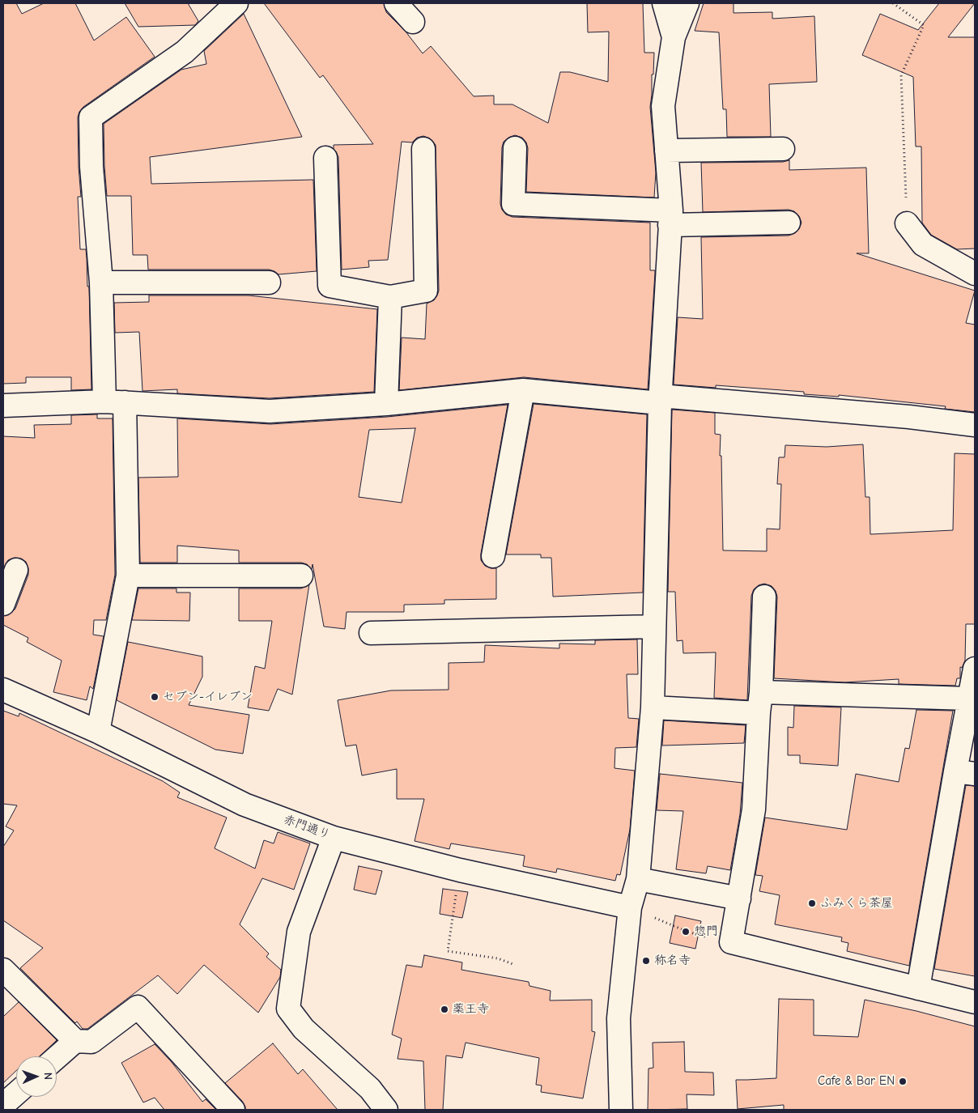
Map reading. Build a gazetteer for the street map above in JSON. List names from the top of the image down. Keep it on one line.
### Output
{"streets":{"street":["赤門通り"]},"places":["セブン-イレブン","ふみくら茶屋","惣門","称名寺","薬王寺","Cafe & Bar EN"],"north":"right"}
